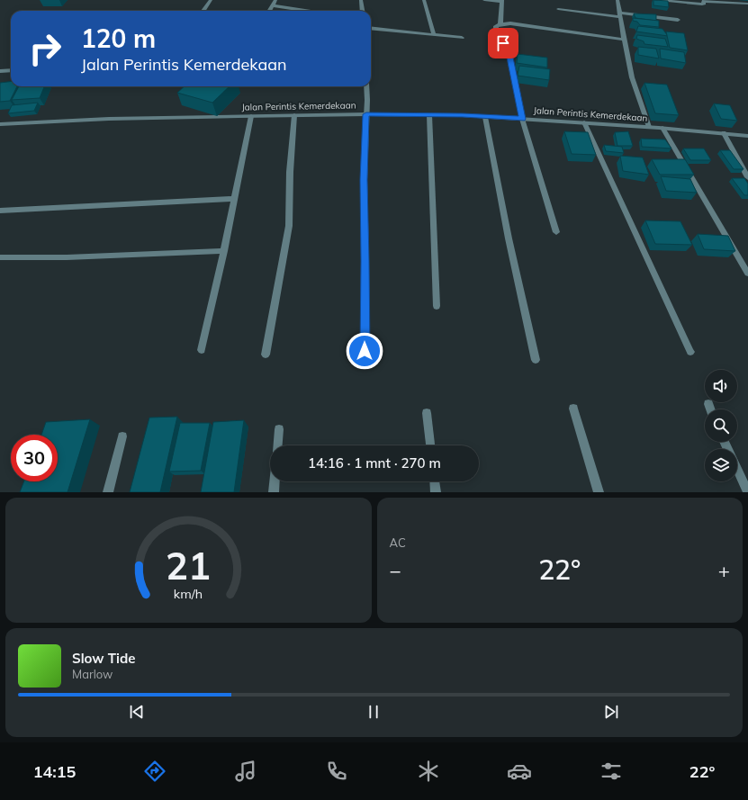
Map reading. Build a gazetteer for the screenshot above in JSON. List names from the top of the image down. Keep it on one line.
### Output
{"streets":{"street":["Jalan Perintis Kemerdekaan"]},"page":{"turn":["120 m","Jalan Perintis Kemerdekaan"],"limit":"30","trip":"14:16 · 1 mnt · 270 m","tile":"AC","heat":["−","22°","+"],"song":["Slow Tide","Marlow"],"tabs":["14:15","22°"],"gauge":["21","km/h"]}}
